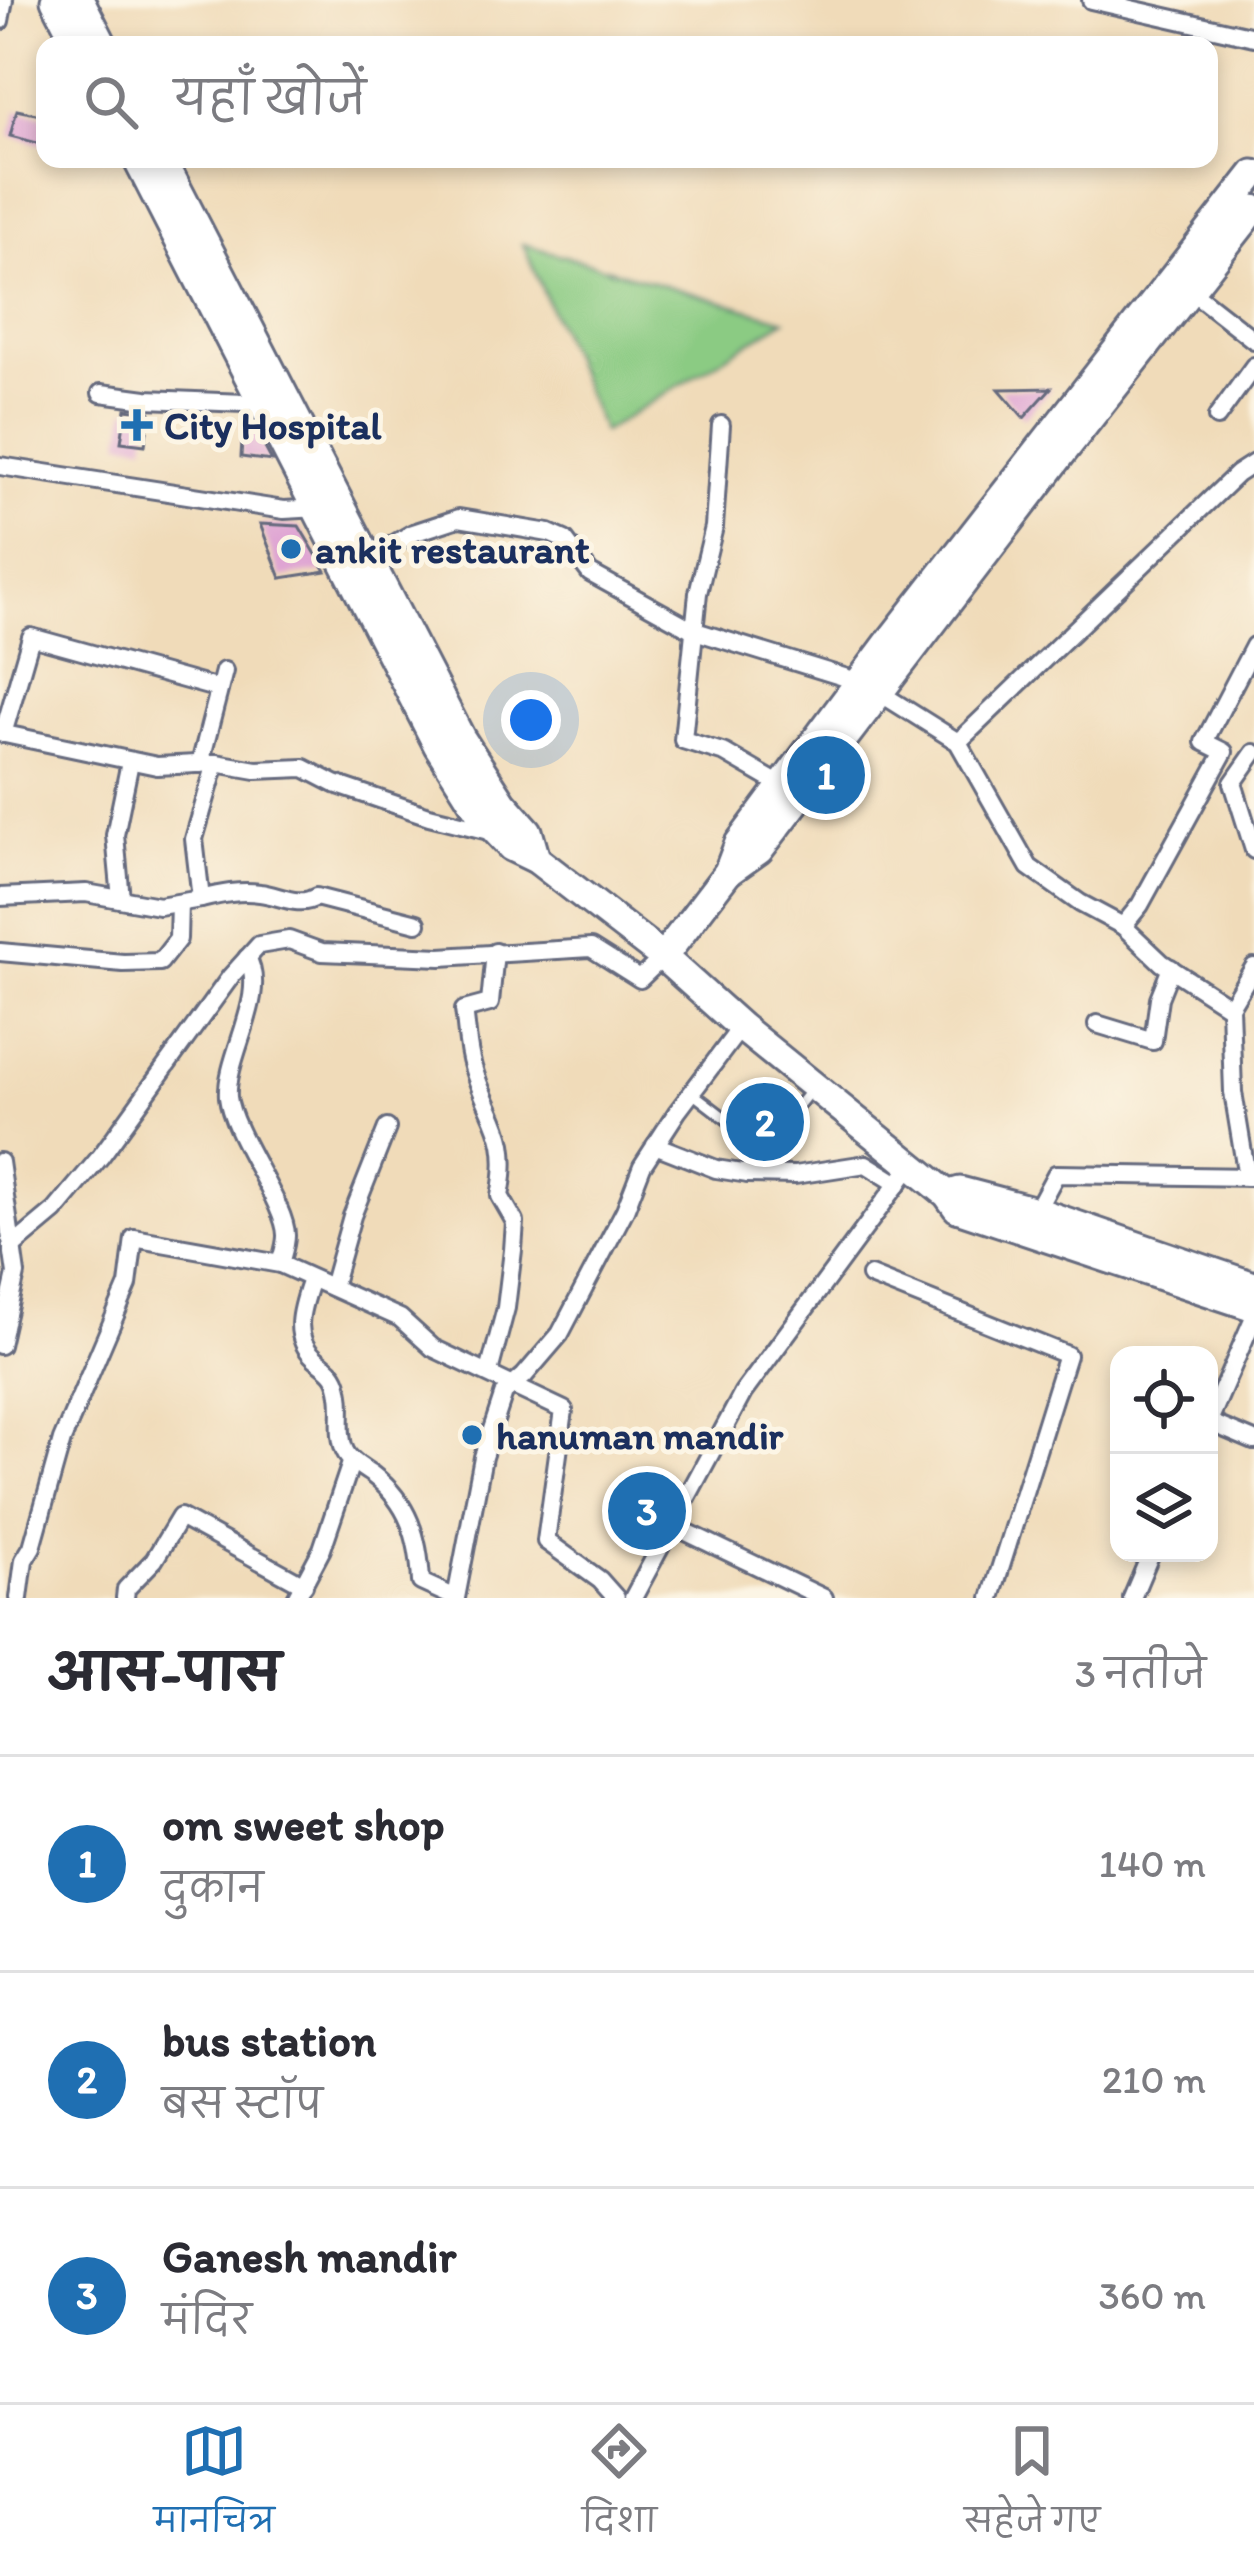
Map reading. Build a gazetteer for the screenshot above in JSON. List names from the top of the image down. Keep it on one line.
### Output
{"places":{"health":["City Hospital"],"other":["ankit restaurant","hanuman mandir"]},"page":{"search":"यहाँ खोजें","pins":["1","2","3"],"heading":["आस-पास","3 नतीजे"],"list":[{"mark":"1","name":"om sweet shop","note":"दुकान","value":"140 m"},{"mark":"2","name":"bus station","note":"बस स्टॉप","value":"210 m"},{"mark":"3","name":"Ganesh mandir","note":"मंदिर","value":"360 m"}],"nav":["मानचित्र","दिशा","सहेजे गए"]}}
